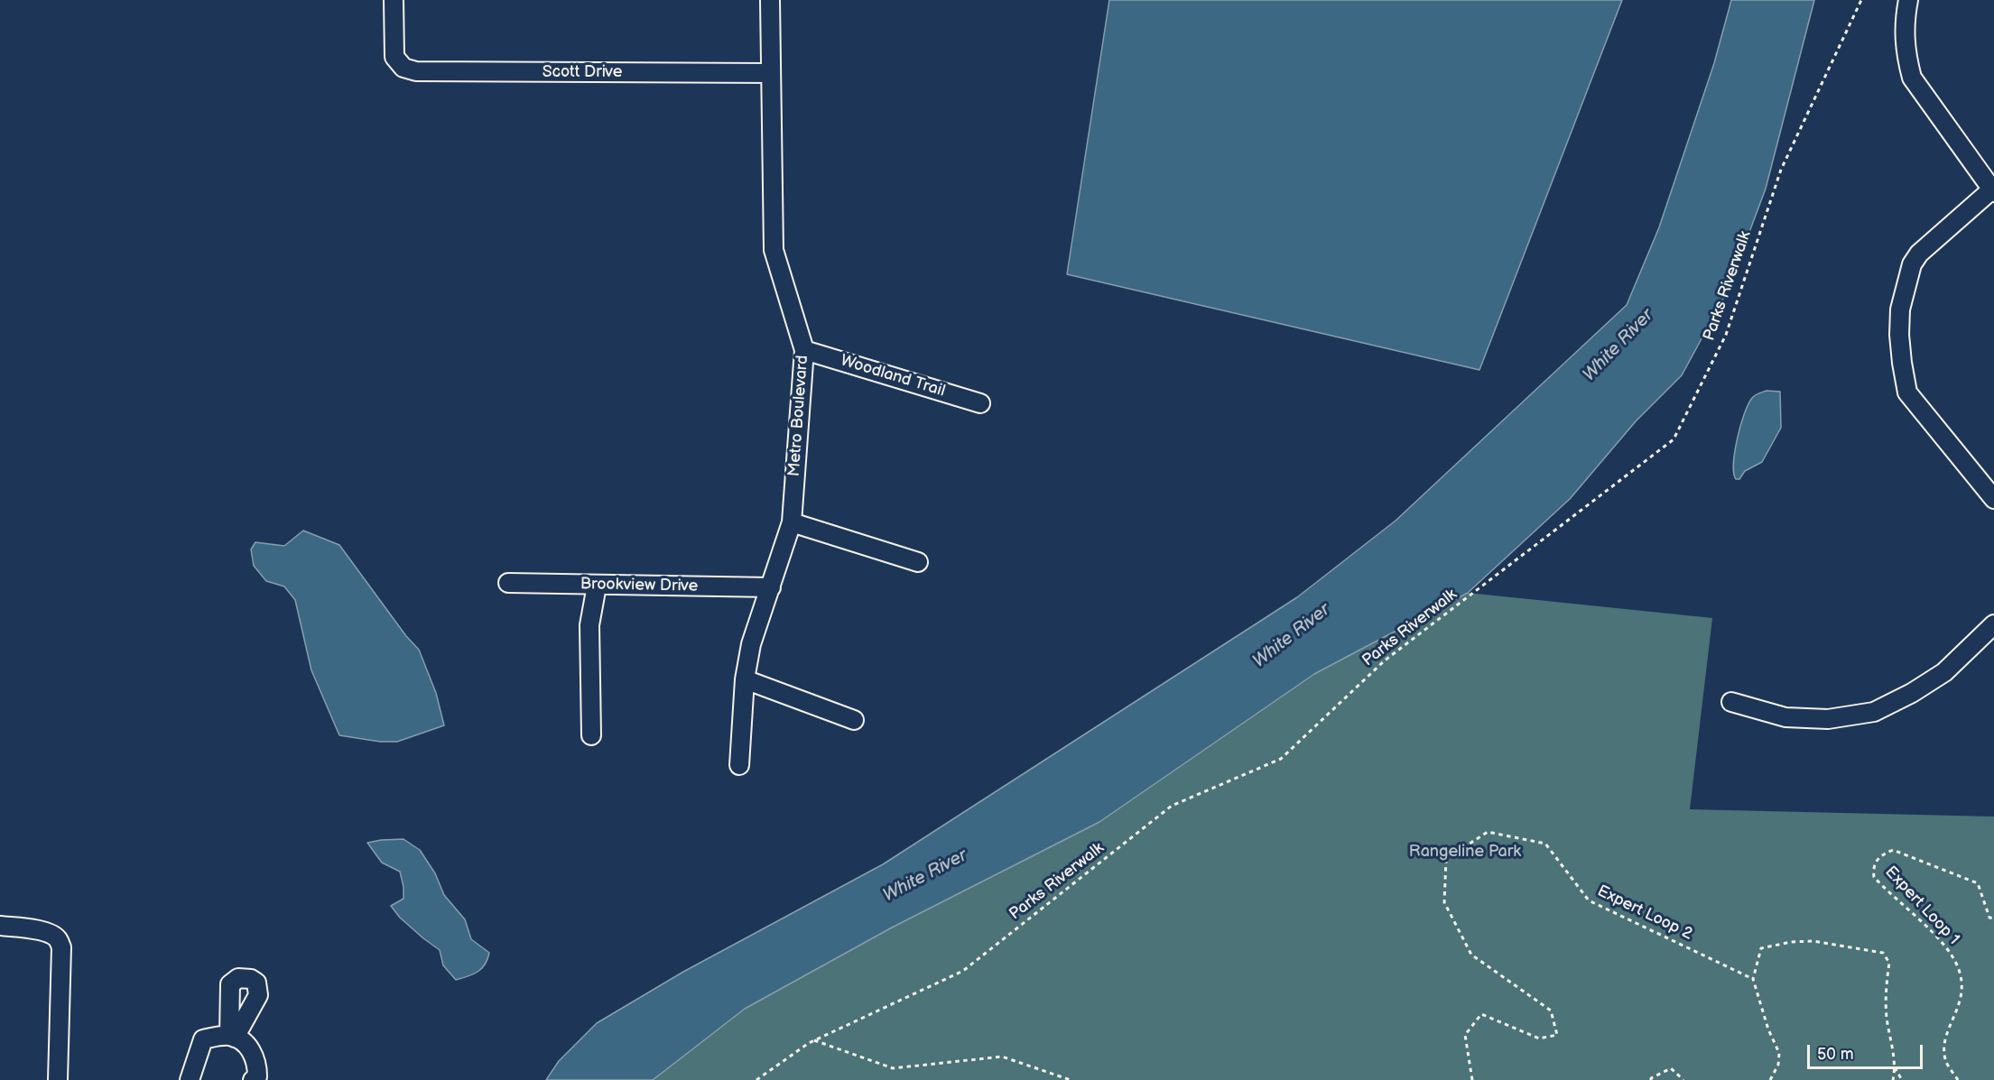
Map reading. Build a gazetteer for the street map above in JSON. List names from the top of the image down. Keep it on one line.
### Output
{"streets":{"street":["Scott Drive","Woodland Trail","Metro Boulevard","Brookview Drive"],"path":["Parks Riverwalk","Expert Loop 1","Expert Loop 2"]},"crossings":[["Scott Drive","Metro Boulevard"],["Woodland Trail","Metro Boulevard"],["Metro Boulevard","Brookview Drive"]],"water":["White River"],"parks":["Rangeline Park"],"scale_bar":"50 m"}
